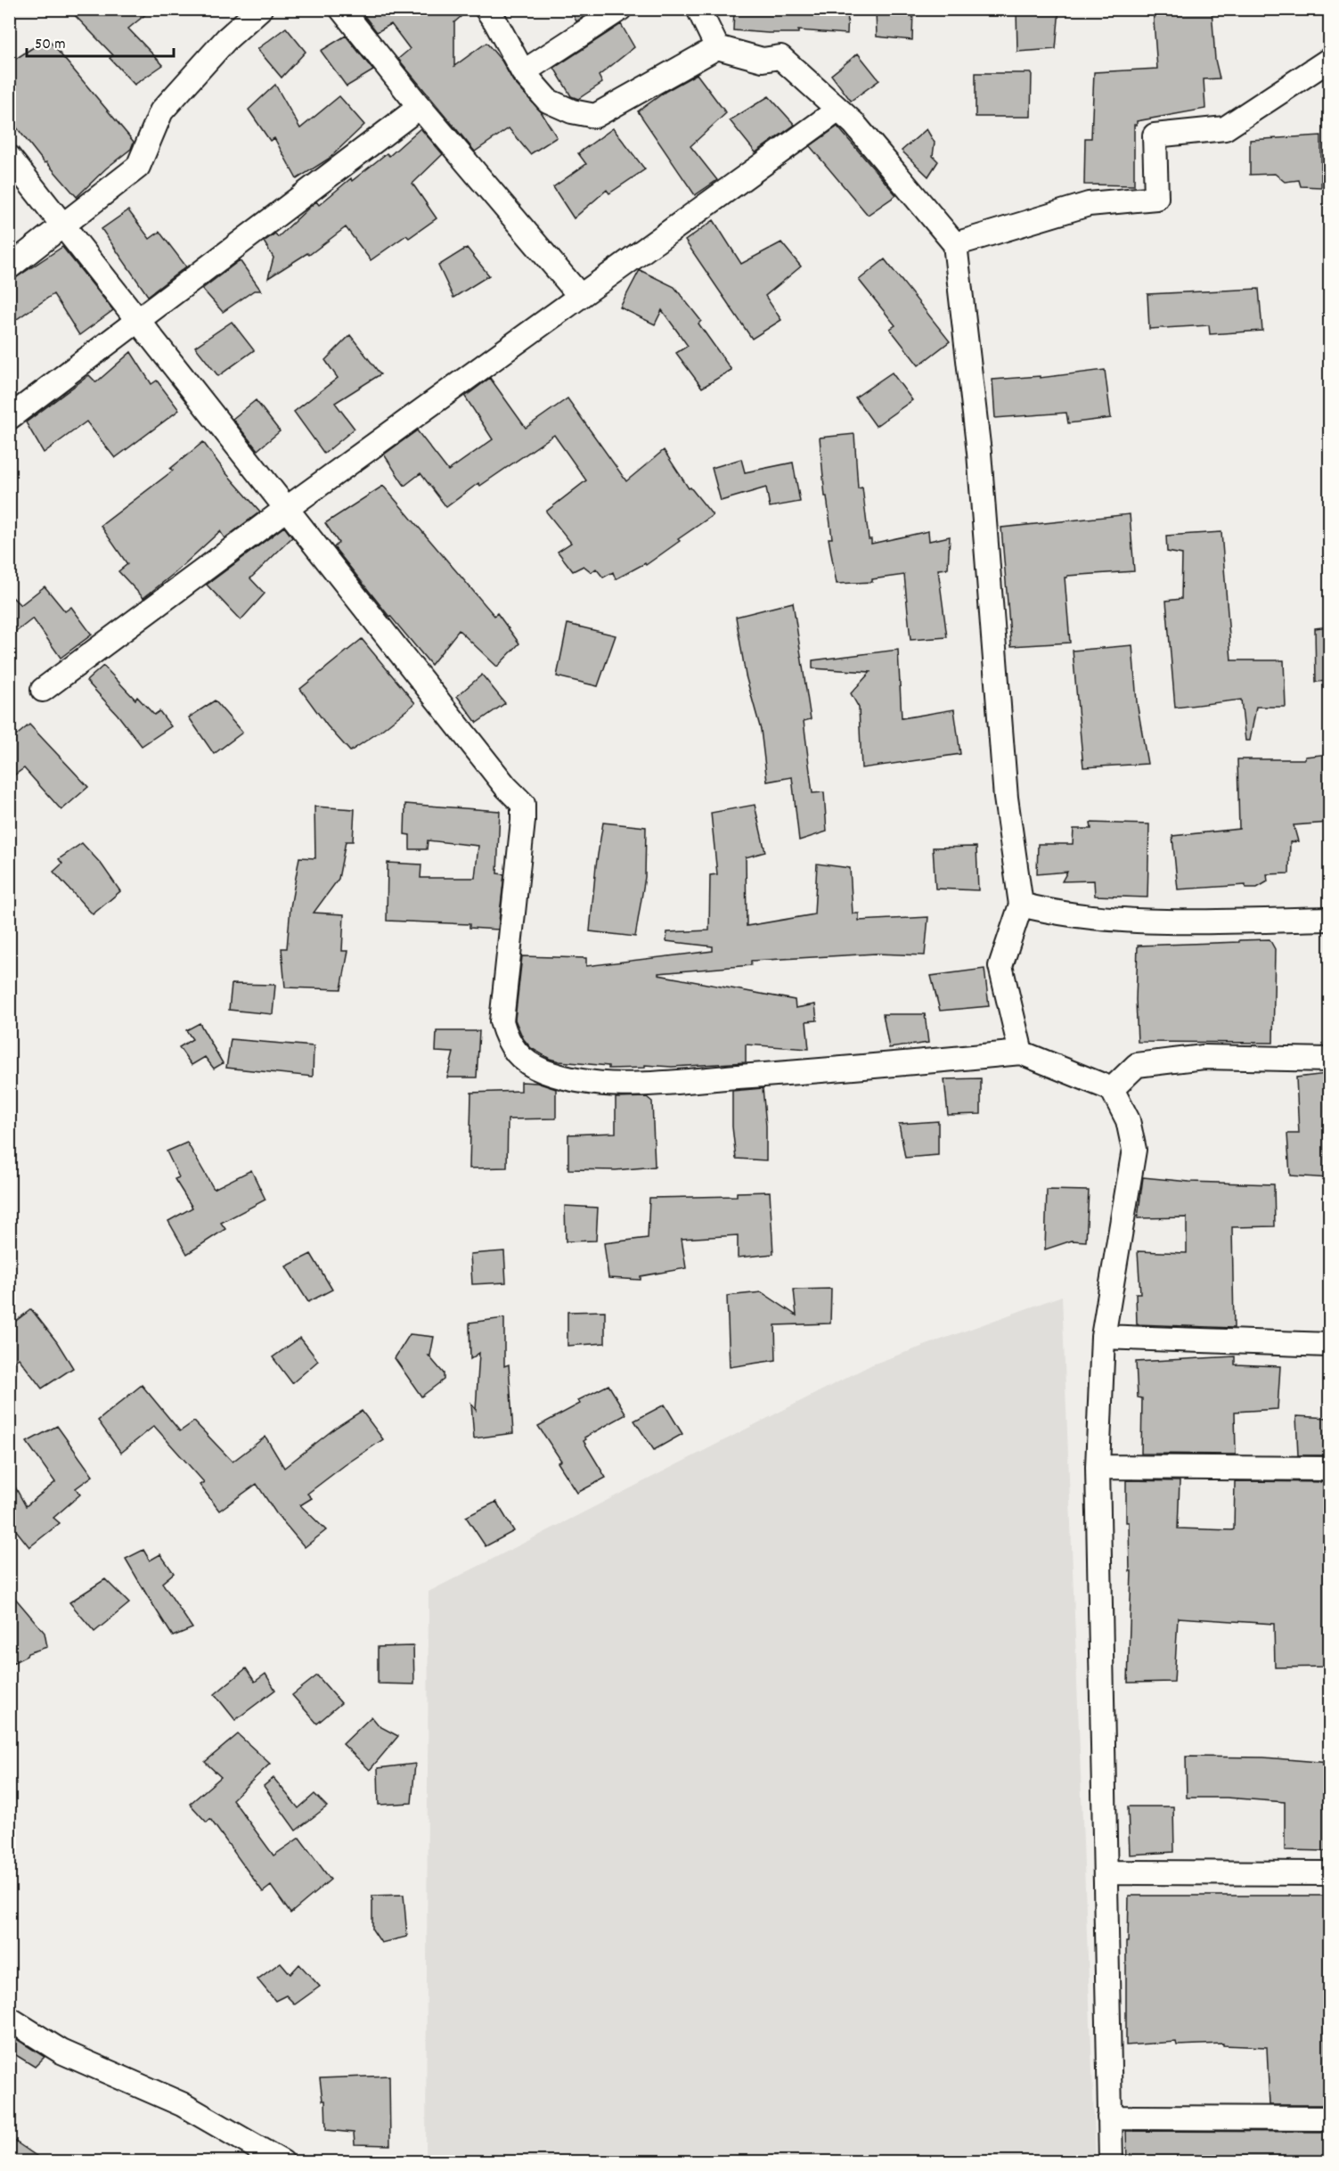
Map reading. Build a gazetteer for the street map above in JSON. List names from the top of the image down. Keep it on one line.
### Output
{"scale_bar":"50 m"}
